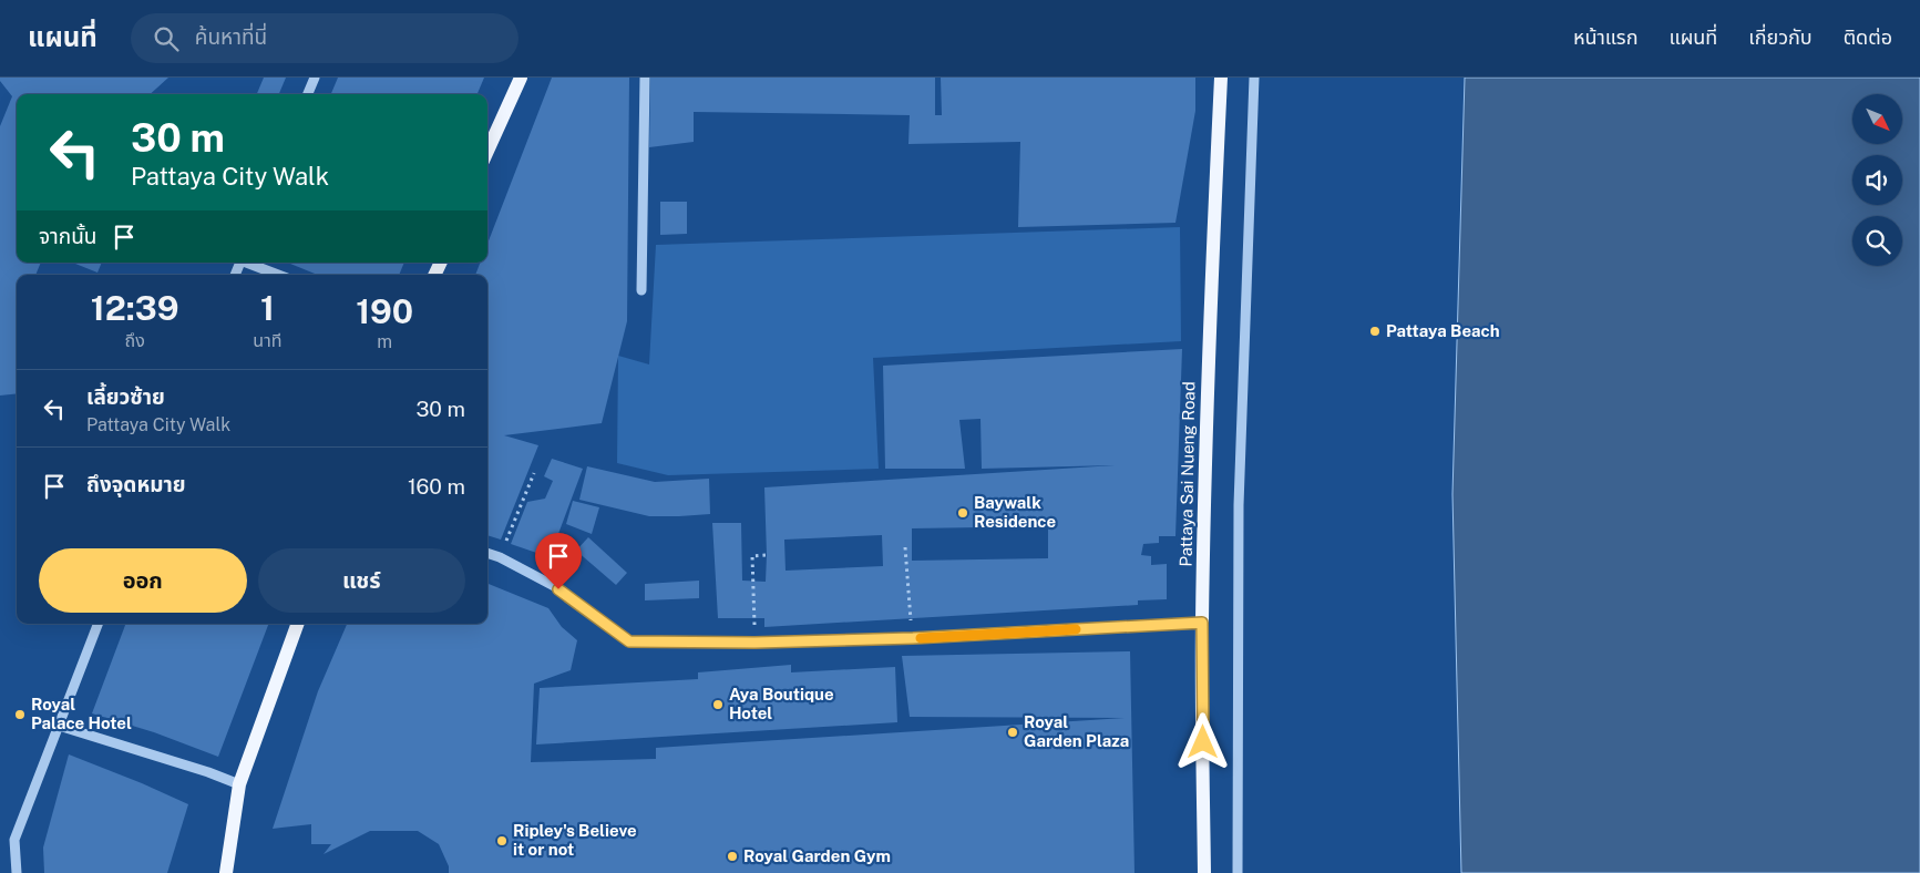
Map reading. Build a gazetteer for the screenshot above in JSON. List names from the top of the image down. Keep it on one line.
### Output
{"streets":{"main road":["Pattaya Sai Nueng Road"]},"places":["Pattaya Beach","Baywalk Residence","Aya Boutique Hotel","Royal Palace Hotel","Royal Garden Plaza","Ripley's Believe it or not","Royal Garden Gym"],"north":"bottom right","page":{"header":"แผนที่","search":"ค้นหาที่นี่","nav":["หน้าแรก","แผนที่","เกี่ยวกับ","ติดต่อ"],"turn":["30 m","Pattaya City Walk"],"then":"จากนั้น","eta":["12:39","ถึง","1","นาที","190","m"],"list":[{"name":"เลี้ยวซ้าย","note":"Pattaya City Walk","value":"30 m"},{"name":"ถึงจุดหมาย","value":"160 m"}],"buttons":["ออก","แชร์"]}}
